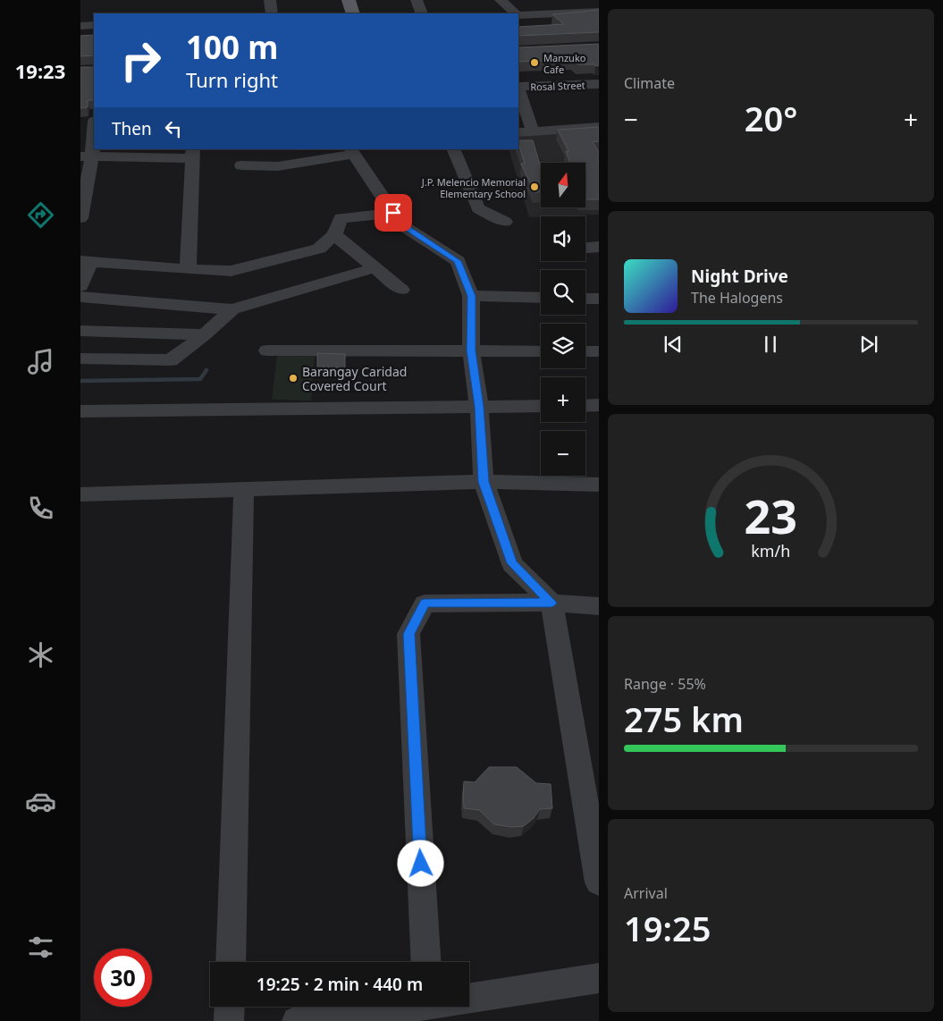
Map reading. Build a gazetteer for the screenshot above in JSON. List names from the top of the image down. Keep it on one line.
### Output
{"streets":{"street":["Rosal Street"]},"places":["Manzuko Cafe","J.P. Melencio Memorial Elementary School","Barangay Caridad Covered Court"],"north":"top","page":{"tabs":"19:23","tile":["Climate",["Range · 55%","275 km"],["Arrival","19:25"]],"turn":["100 m","Turn right"],"heat":["−","20°","+"],"then":"Then","map_buttons":["+","−"],"song":["Night Drive","The Halogens"],"limit":"30","trip":"19:25 · 2 min · 440 m","gauge":["23","km/h"]}}
